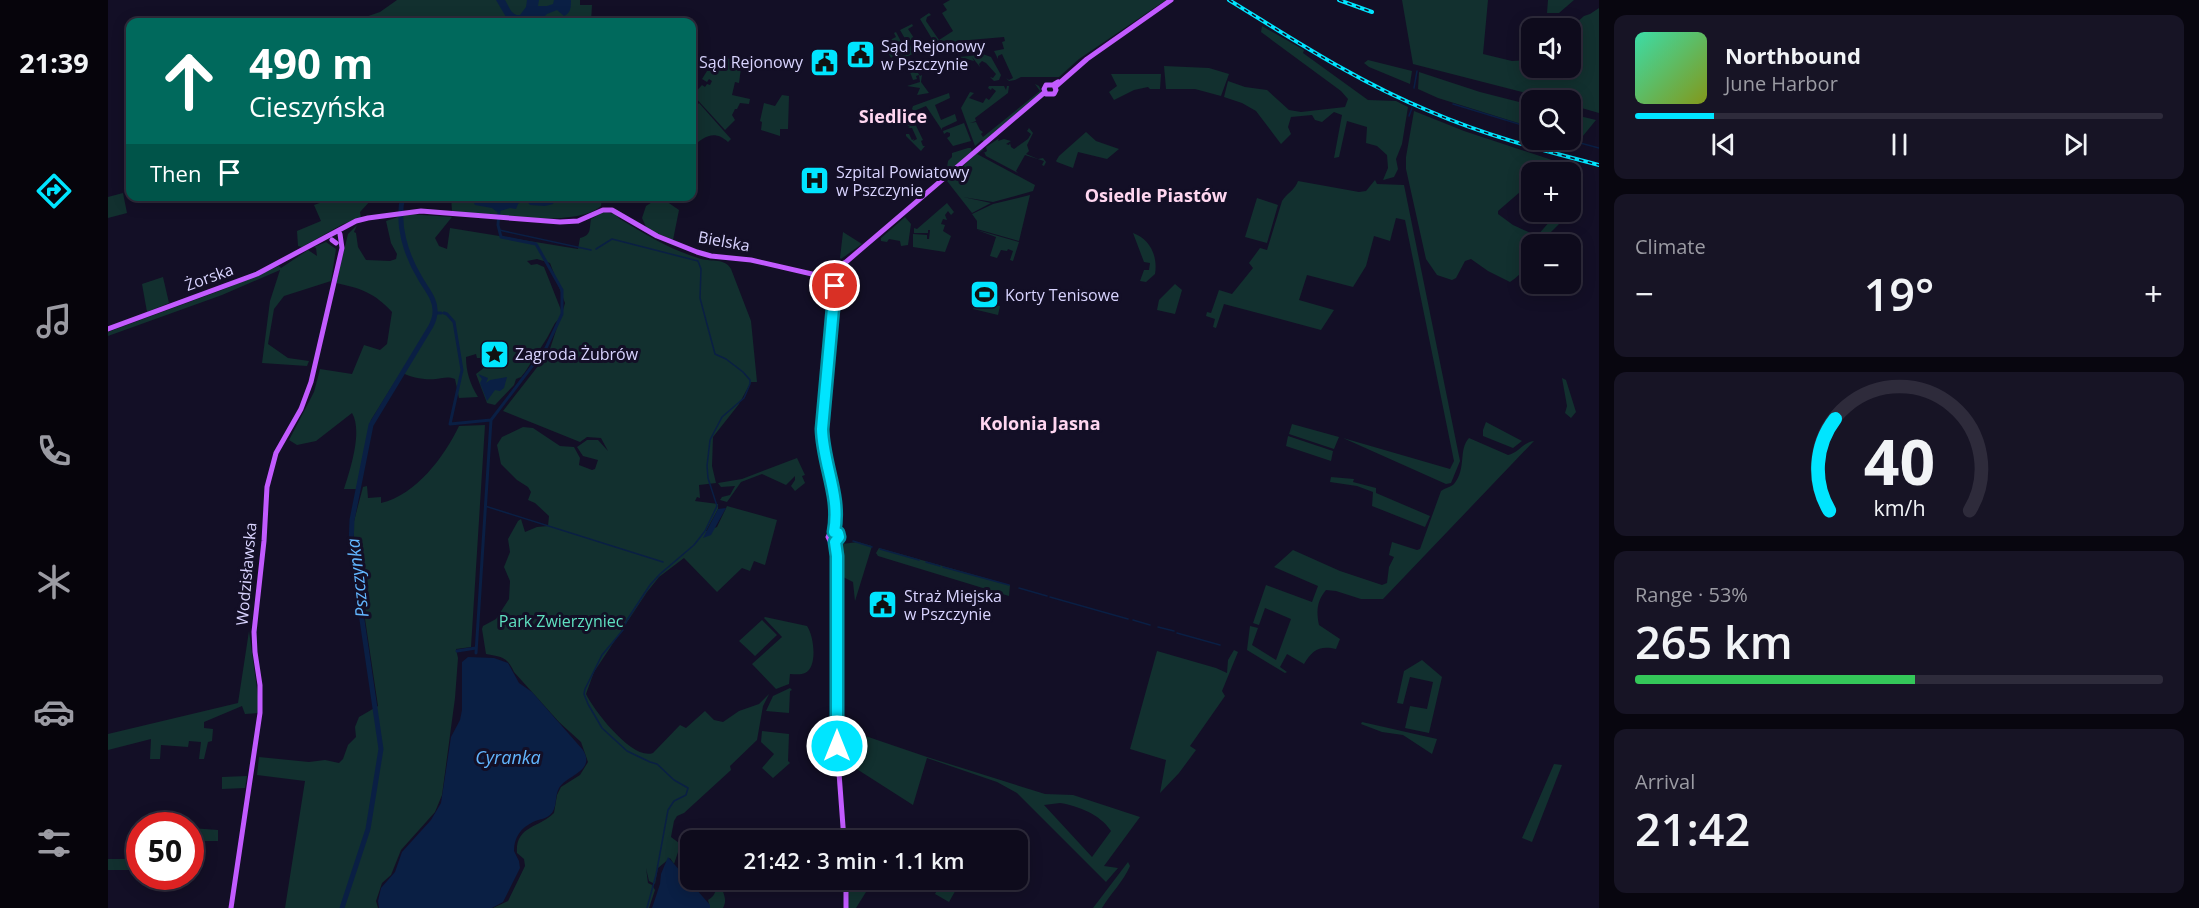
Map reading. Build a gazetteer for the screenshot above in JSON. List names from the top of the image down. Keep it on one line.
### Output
{"streets":{"main road":["Bielska","Żorska","Wodzisławska"]},"crossings":[["Bielska","Żorska"],["Żorska","Wodzisławska"]],"districts":["Siedlice","Osiedle Piastów","Kolonia Jasna"],"water":["Pszczynka","Cyranka"],"parks":["Park Zwierzyniec"],"places":{"public building":["Sąd Rejonowy w Pszczynie","Sąd Rejonowy","Straż Miejska w Pszczynie"],"hospital":["Szpital Powiatowy w Pszczynie"],"sports":["Korty Tenisowe"],"place":["Zagroda Żubrów"]},"page":{"tabs":"21:39","map_buttons":["+","−"],"turn":["490 m","Cieszyńska"],"song":["Northbound","June Harbor"],"then":"Then","tile":["Climate",["Range · 53%","265 km"],["Arrival","21:42"]],"heat":["−","19°","+"],"limit":"50","trip":"21:42 · 3 min · 1.1 km","gauge":["40","km/h"]}}
